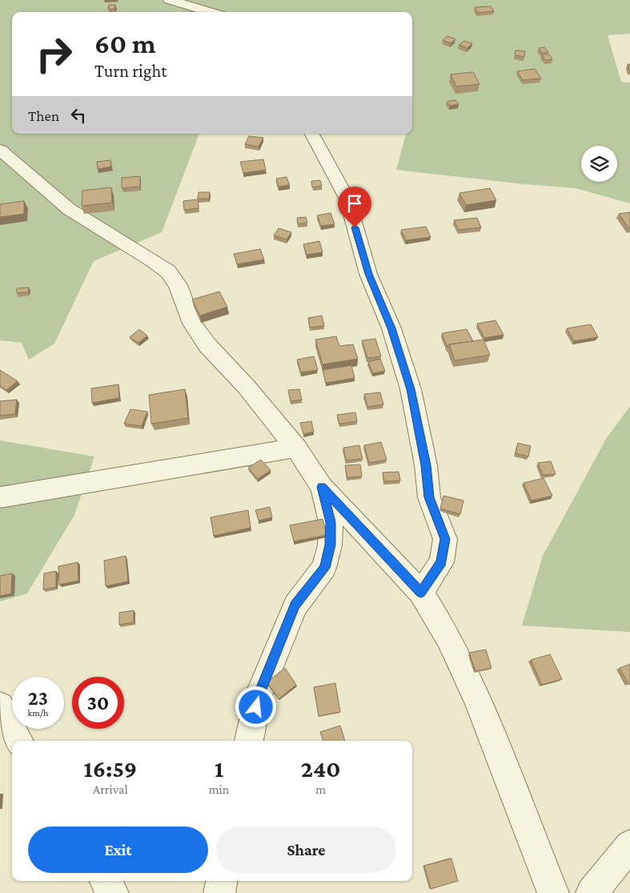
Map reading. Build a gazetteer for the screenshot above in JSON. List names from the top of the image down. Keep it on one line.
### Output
{"page":{"turn":["60 m","Turn right"],"then":"Then","speed":"23 km/h","limit":"30","eta":["16:59","Arrival","1","min","240","m"],"buttons":["Exit","Share"]}}
